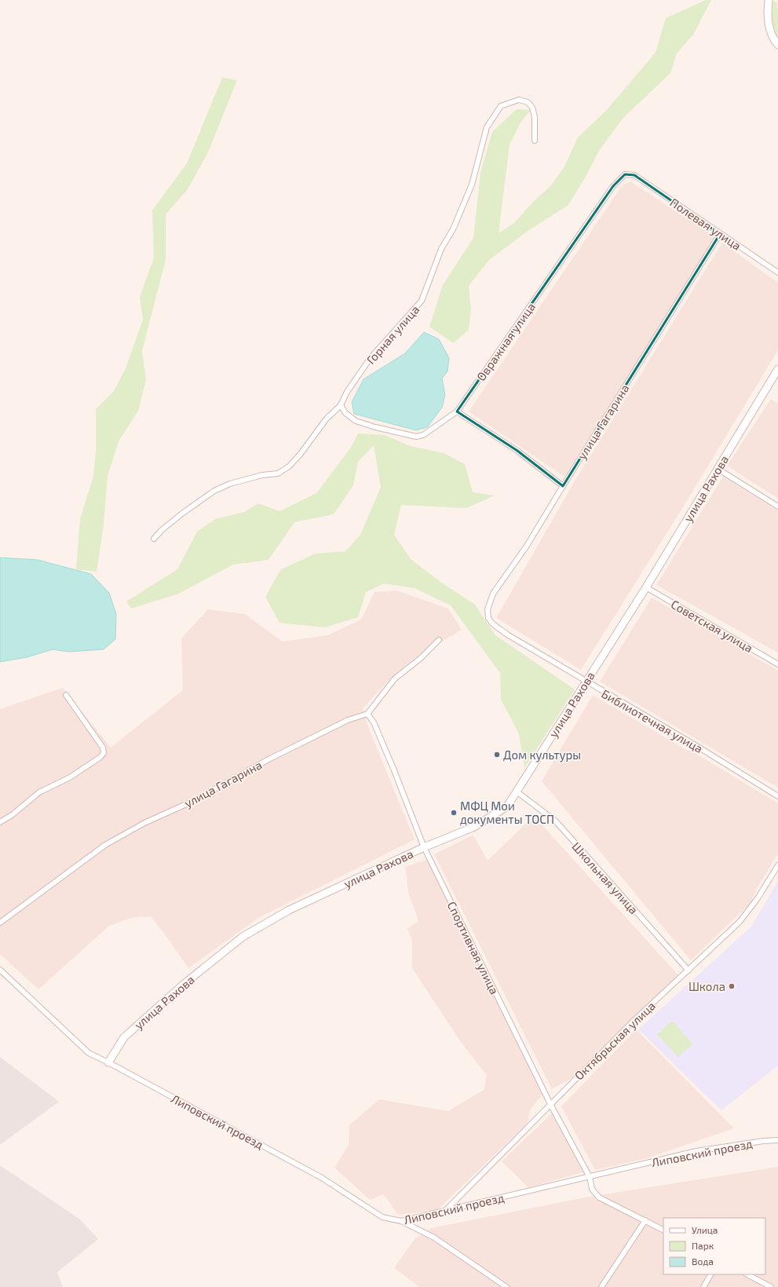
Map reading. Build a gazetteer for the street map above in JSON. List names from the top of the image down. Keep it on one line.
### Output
{"streets":{"street":["Полевая улица","Горная улица","Овражная улица","улица Гагарина","улица Рахова","Советская улица","Библиотечная улица","Школьная улица","Спортивная улица","Октябрьская улица","Липовский проезд"]},"crossings":[["Полевая улица","Овражная улица"],["Полевая улица","улица Гагарина"],["улица Гагарина","Библиотечная улица"],["улица Гагарина","Спортивная улица"],["улица Рахова","Советская улица"],["улица Рахова","Библиотечная улица"],["улица Рахова","Школьная улица"],["улица Рахова","Спортивная улица"],["улица Рахова","Липовский проезд"],["Школьная улица","Октябрьская улица"],["Спортивная улица","Октябрьская улица"],["Спортивная улица","Липовский проезд"],["Октябрьская улица","Липовский проезд"]],"places":["Дом культуры","МФЦ Мои документы ТОСП","Школа"],"legend":["Улица","Парк","Вода"]}
